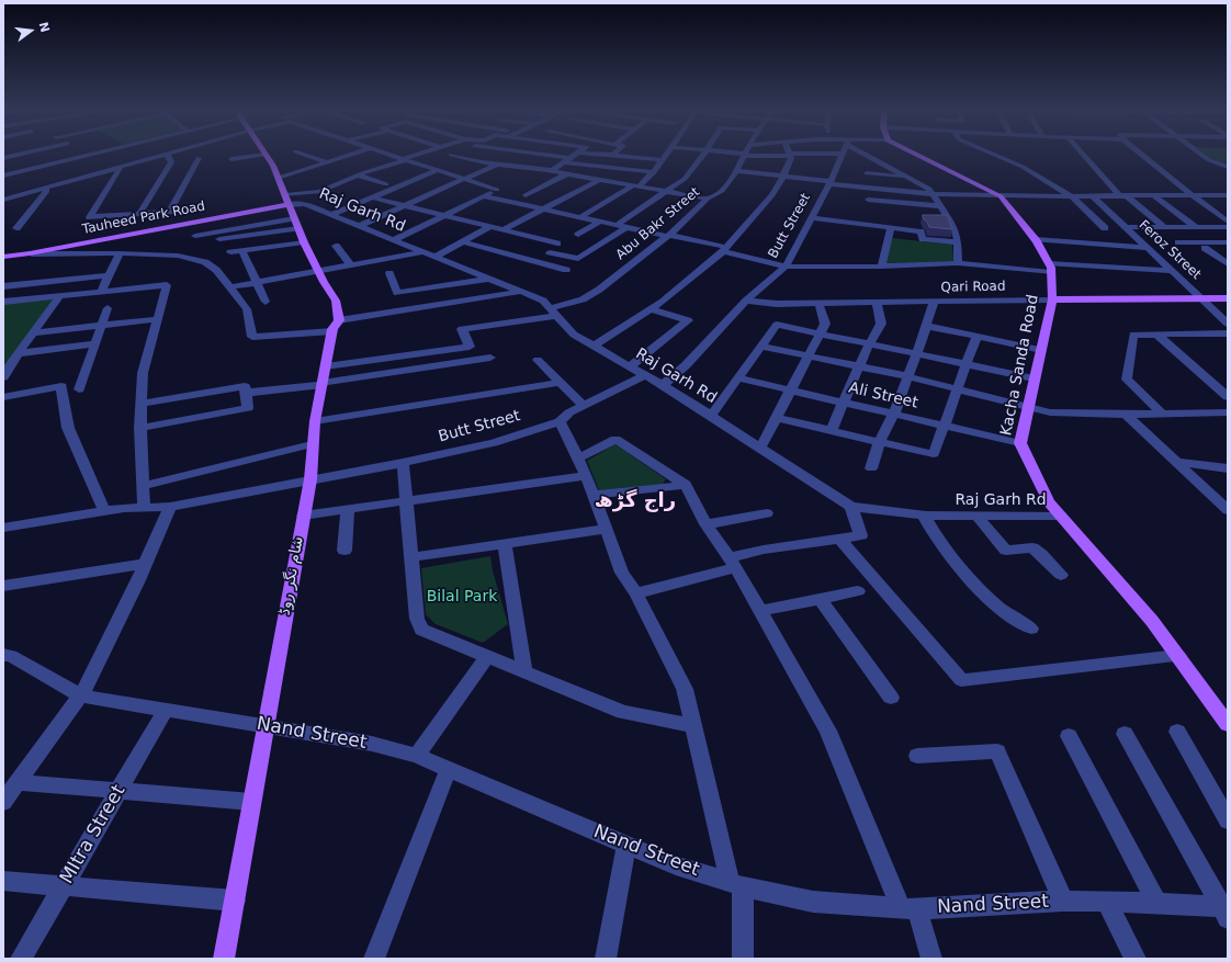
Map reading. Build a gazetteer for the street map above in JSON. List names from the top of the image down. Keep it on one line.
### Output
{"streets":{"main road":["Tauheed Park Road","Qari Road","Kacha Sanda Road","شام نگر روڈ"],"street":["Raj Garh Rd","Abu Bakr Street","Butt Street","Feroz Street","Ali Street","Nand Street","MItra Street"]},"crossings":[["Raj Garh Rd","Tauheed Park Road"],["Raj Garh Rd","Abu Bakr Street"],["Raj Garh Rd","Butt Street"],["Raj Garh Rd","Kacha Sanda Road"],["Raj Garh Rd","شام نگر روڈ"],["Tauheed Park Road","شام نگر روڈ"],["Abu Bakr Street","شام نگر روڈ"],["Butt Street","Qari Road"],["Butt Street","شام نگر روڈ"],["Feroz Street","Qari Road"],["Qari Road","Kacha Sanda Road"],["Kacha Sanda Road","Ali Street"],["شام نگر روڈ","Nand Street"],["Nand Street","MItra Street"]],"districts":["راج گڑھ"],"parks":["Bilal Park"],"north":"right"}
